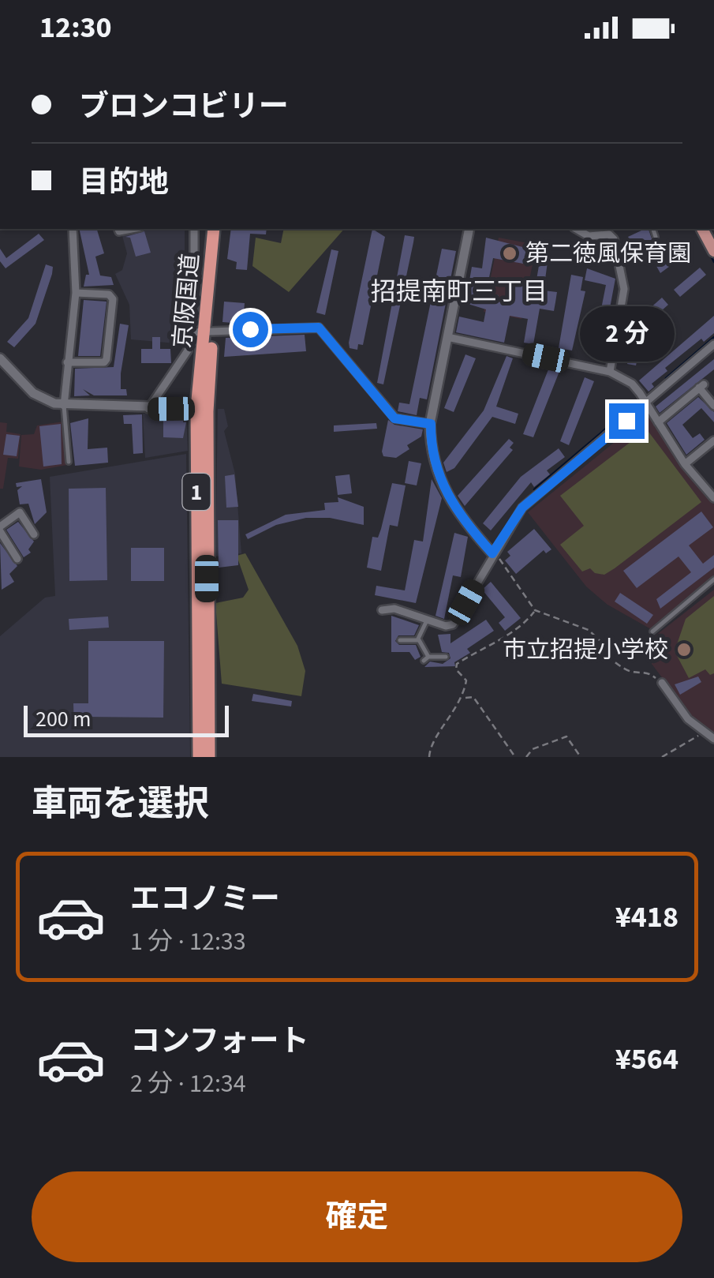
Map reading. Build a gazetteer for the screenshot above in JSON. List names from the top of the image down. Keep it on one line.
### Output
{"streets":{"highway":["京阪国道","1"]},"districts":["招提南町三丁目"],"places":["第二徳風保育園","市立招提小学校"],"scale_bar":"200 m","page":{"status":"12:30","banner":["ブロンコビリー","目的地"],"bubble":"2 分","scale":"200 m","heading":"車両を選択","list":[{"name":"エコノミー","note":"1 分 · 12:33","value":"¥418"},{"name":"コンフォート","note":"2 分 · 12:34","value":"¥564"}],"buttons":"確定"}}
